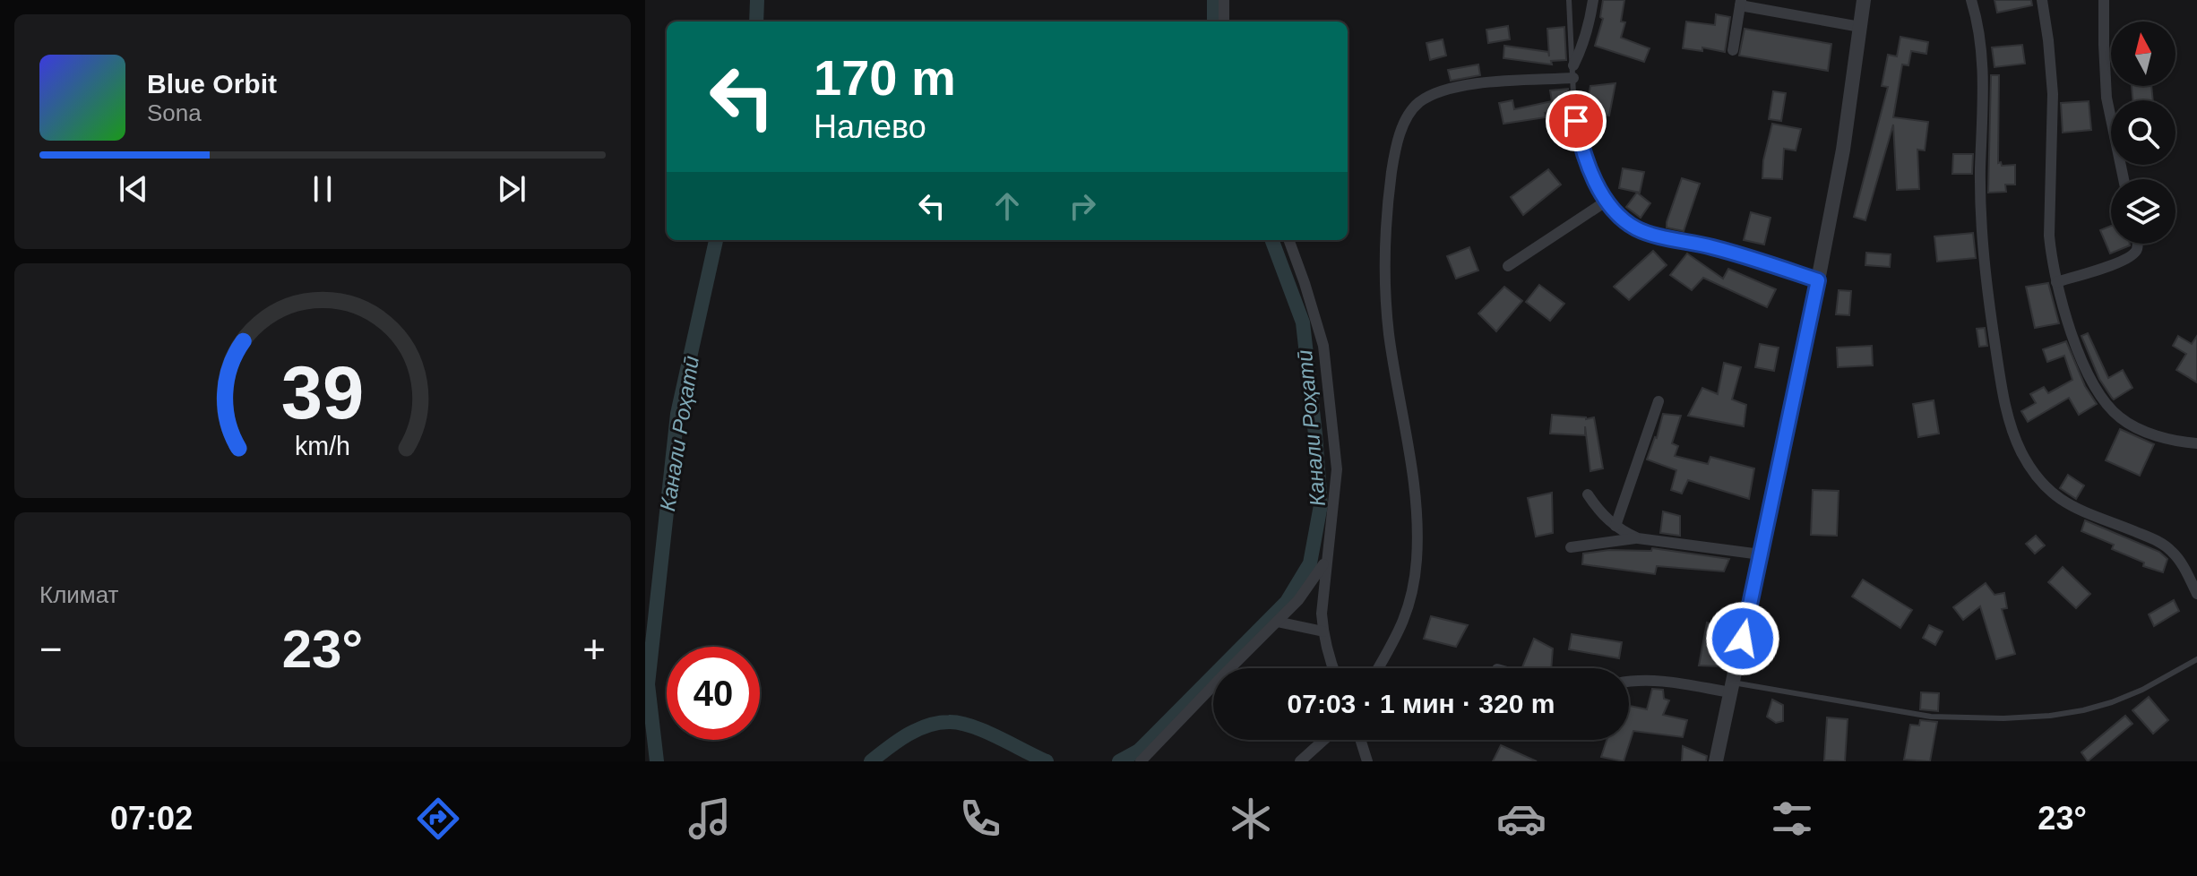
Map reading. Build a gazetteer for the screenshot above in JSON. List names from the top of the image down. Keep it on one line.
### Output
{"water":["Канали Роҳатӣ"],"north":"top","page":{"turn":["170 m","Налево"],"song":["Blue Orbit","Sona"],"tile":"Климат","heat":["−","23°","+"],"limit":"40","trip":"07:03 · 1 мин · 320 m","tabs":["07:02","23°"],"gauge":["39","km/h"]}}
